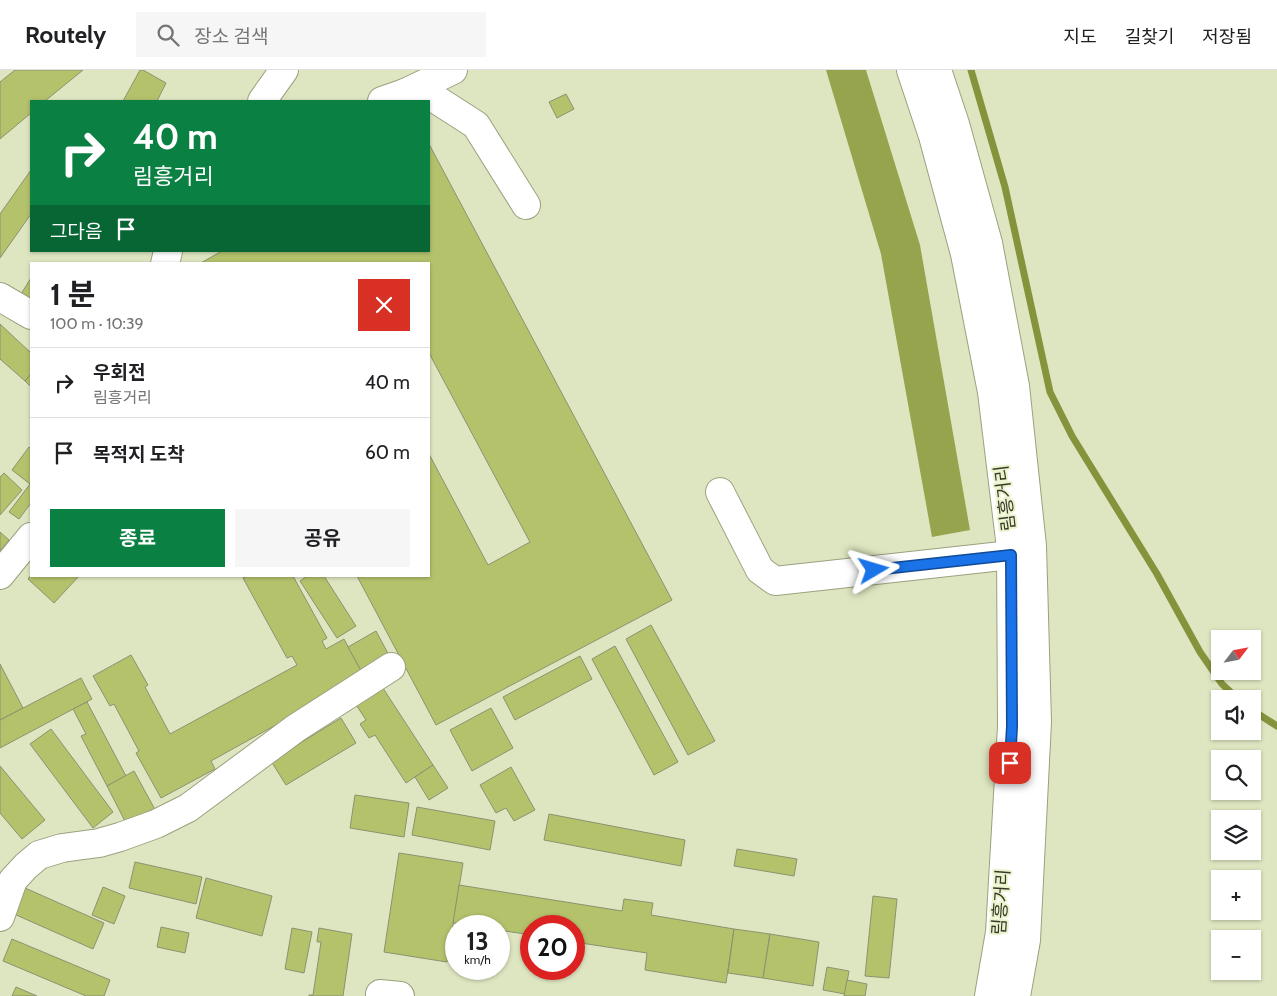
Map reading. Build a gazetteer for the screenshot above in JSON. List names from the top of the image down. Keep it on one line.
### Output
{"streets":{"main road":["림흥거리"]},"north":"top right","page":{"header":"Routely","search":"장소 검색","nav":["지도","길찾기","저장됨"],"turn":["40 m","림흥거리"],"then":"그다음","heading":["1 분","100 m · 10:39"],"list":[{"name":"우회전","note":"림흥거리","value":"40 m"},{"name":"목적지 도착","value":"60 m"}],"buttons":["종료","공유"],"map_buttons":["+","−"],"speed":"13 km/h","limit":"20"}}
